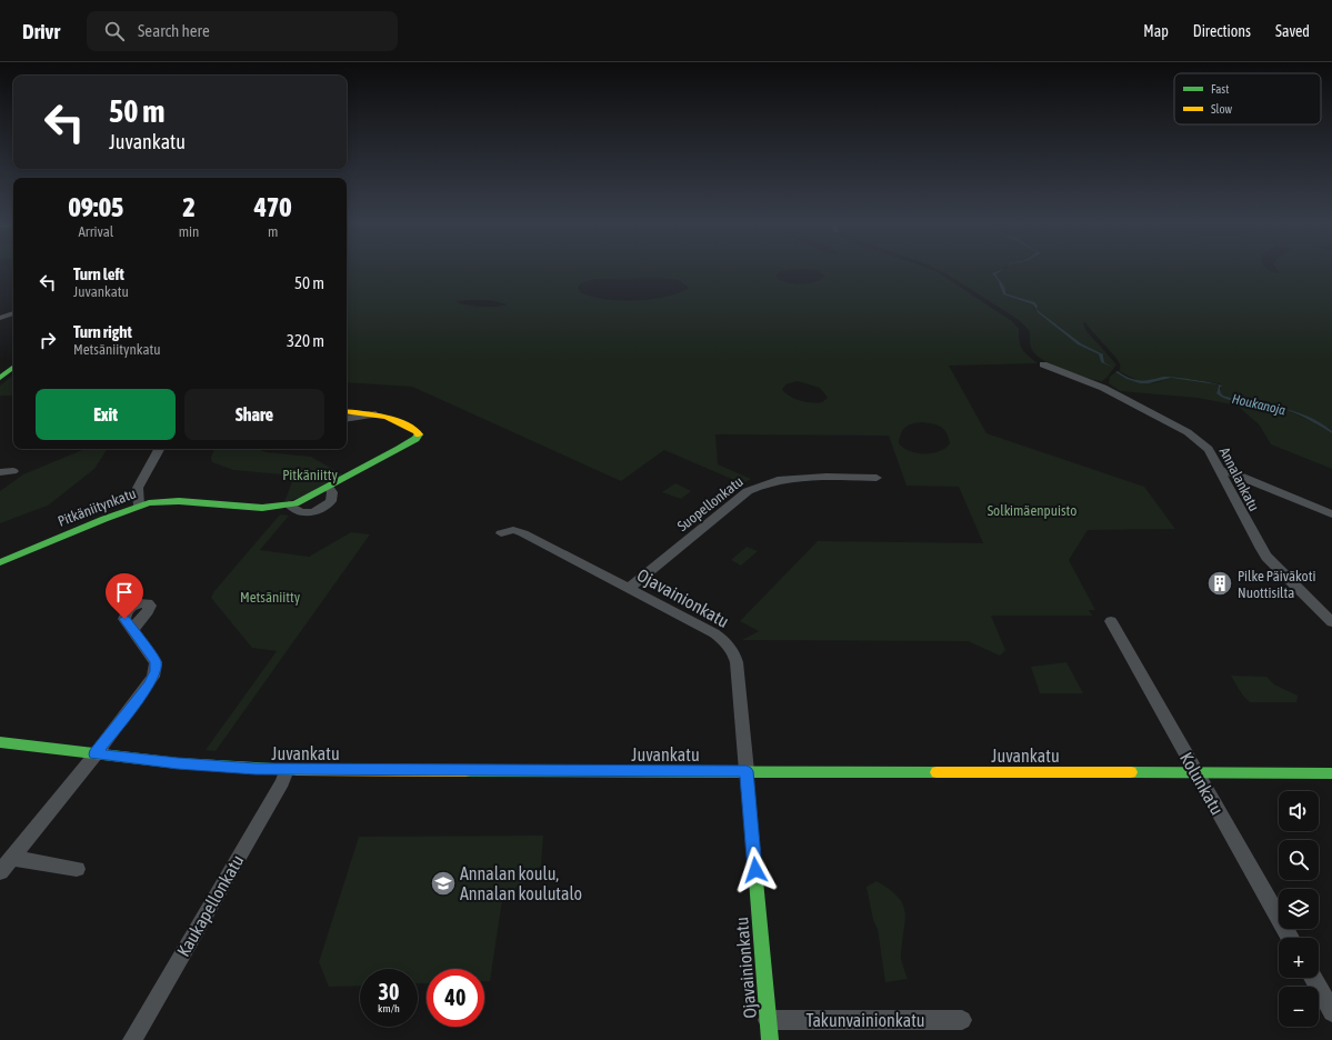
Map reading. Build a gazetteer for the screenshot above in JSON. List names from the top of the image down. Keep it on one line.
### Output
{"streets":{"main road":["Pitkäniitynkatu","Ojavainionkatu","Juvankatu"],"street":["Annalankatu","Suopellonkatu","Kolunkatu","Kaukapellonkatu","Takunvainionkatu"]},"crossings":[["Suopellonkatu","Ojavainionkatu"],["Ojavainionkatu","Juvankatu"],["Ojavainionkatu","Takunvainionkatu"],["Juvankatu","Kolunkatu"],["Juvankatu","Kaukapellonkatu"]],"water":["Houkanoja"],"parks":["Pitkäniitty","Solkimäenpuisto","Metsäniitty"],"places":{"building":["Pilke Päiväkoti Nuottisilta"],"school or university":["Annalan koulu, Annalan koulutalo"]},"legend":["Fast","Slow"],"page":{"header":"Drivr","search":"Search here","nav":["Map","Directions","Saved"],"turn":["50 m","Juvankatu"],"eta":["09:05","Arrival","2","min","470","m"],"list":[{"name":"Turn left","note":"Juvankatu","value":"50 m"},{"name":"Turn right","note":"Metsäniitynkatu","value":"320 m"}],"buttons":["Exit","Share"],"map_buttons":["+","−"],"speed":"30 km/h","limit":"40"}}
